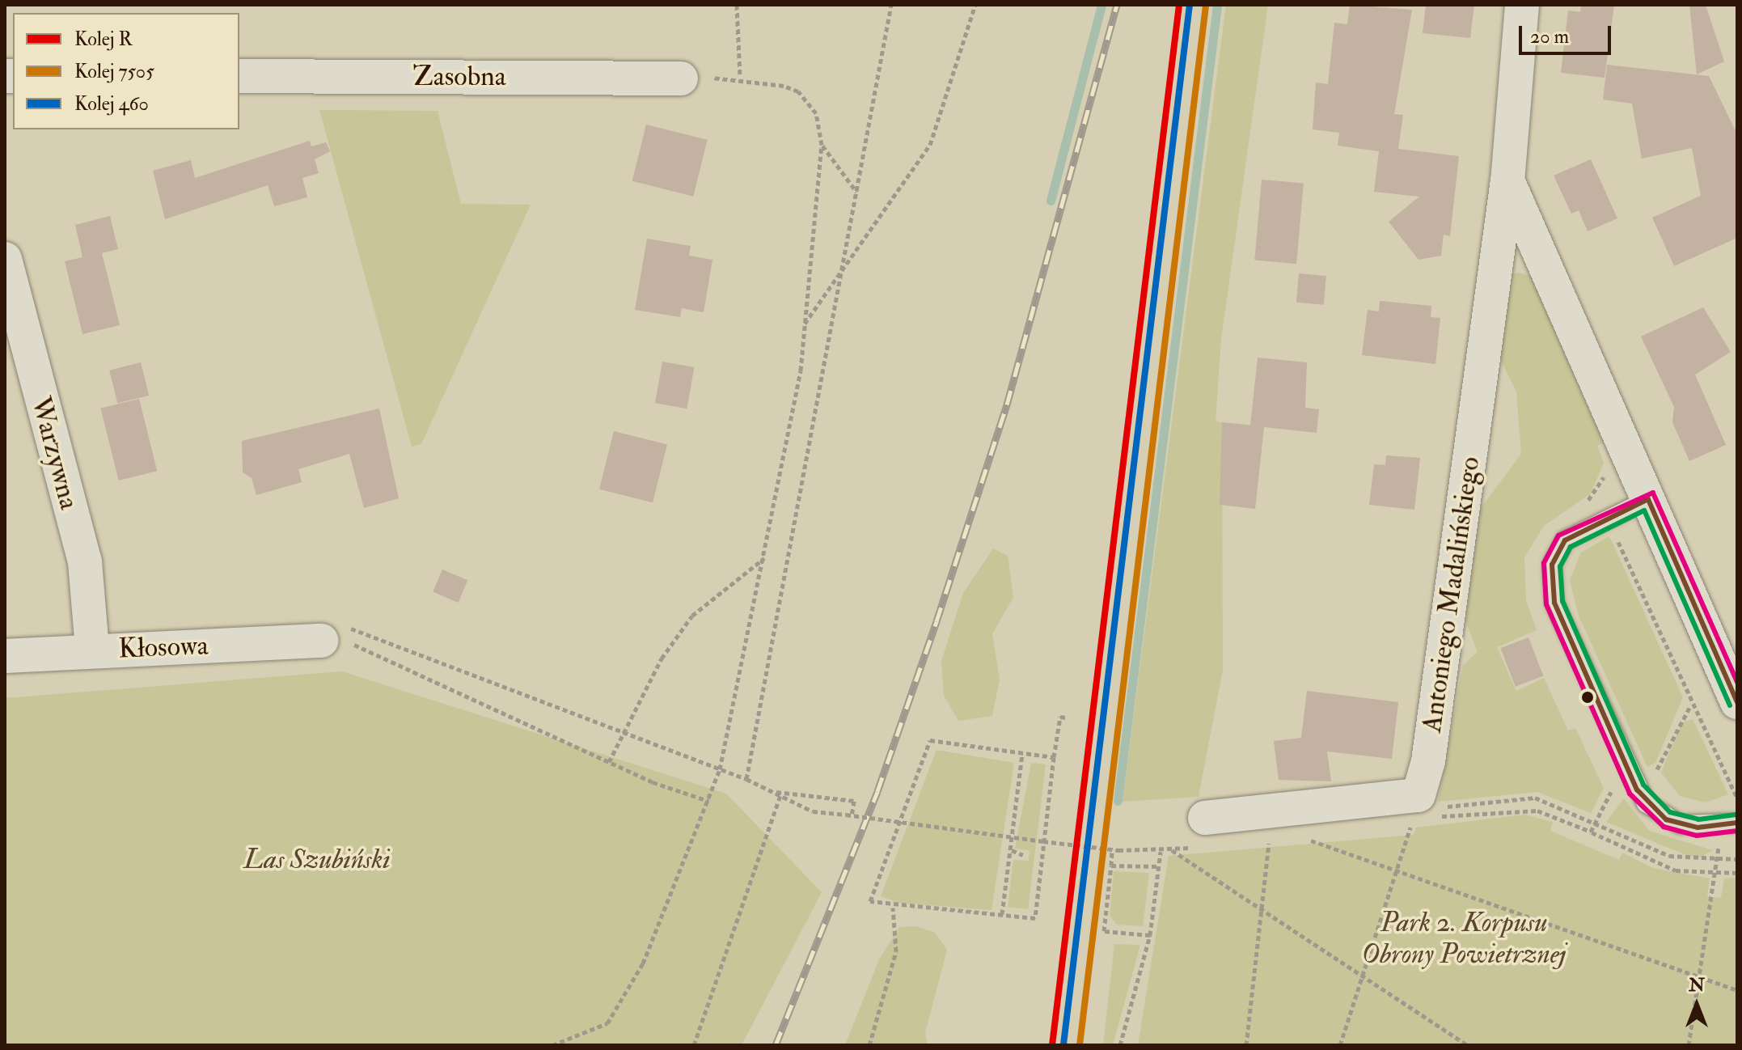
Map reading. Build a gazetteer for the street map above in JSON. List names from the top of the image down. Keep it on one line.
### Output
{"streets":{"street":["Zasobna","Warzywna","Antoniego Madalińskiego","Kłosowa"]},"crossings":[["Warzywna","Kłosowa"]],"parks":["Las Szubiński","Park 2. Korpusu Obrony Powietrznej"],"lines":["rail line R","rail line 460","rail line 7505"],"legend":["Kolej R","Kolej 7505","Kolej 460"],"scale_bar":"20 m","north":"top"}
